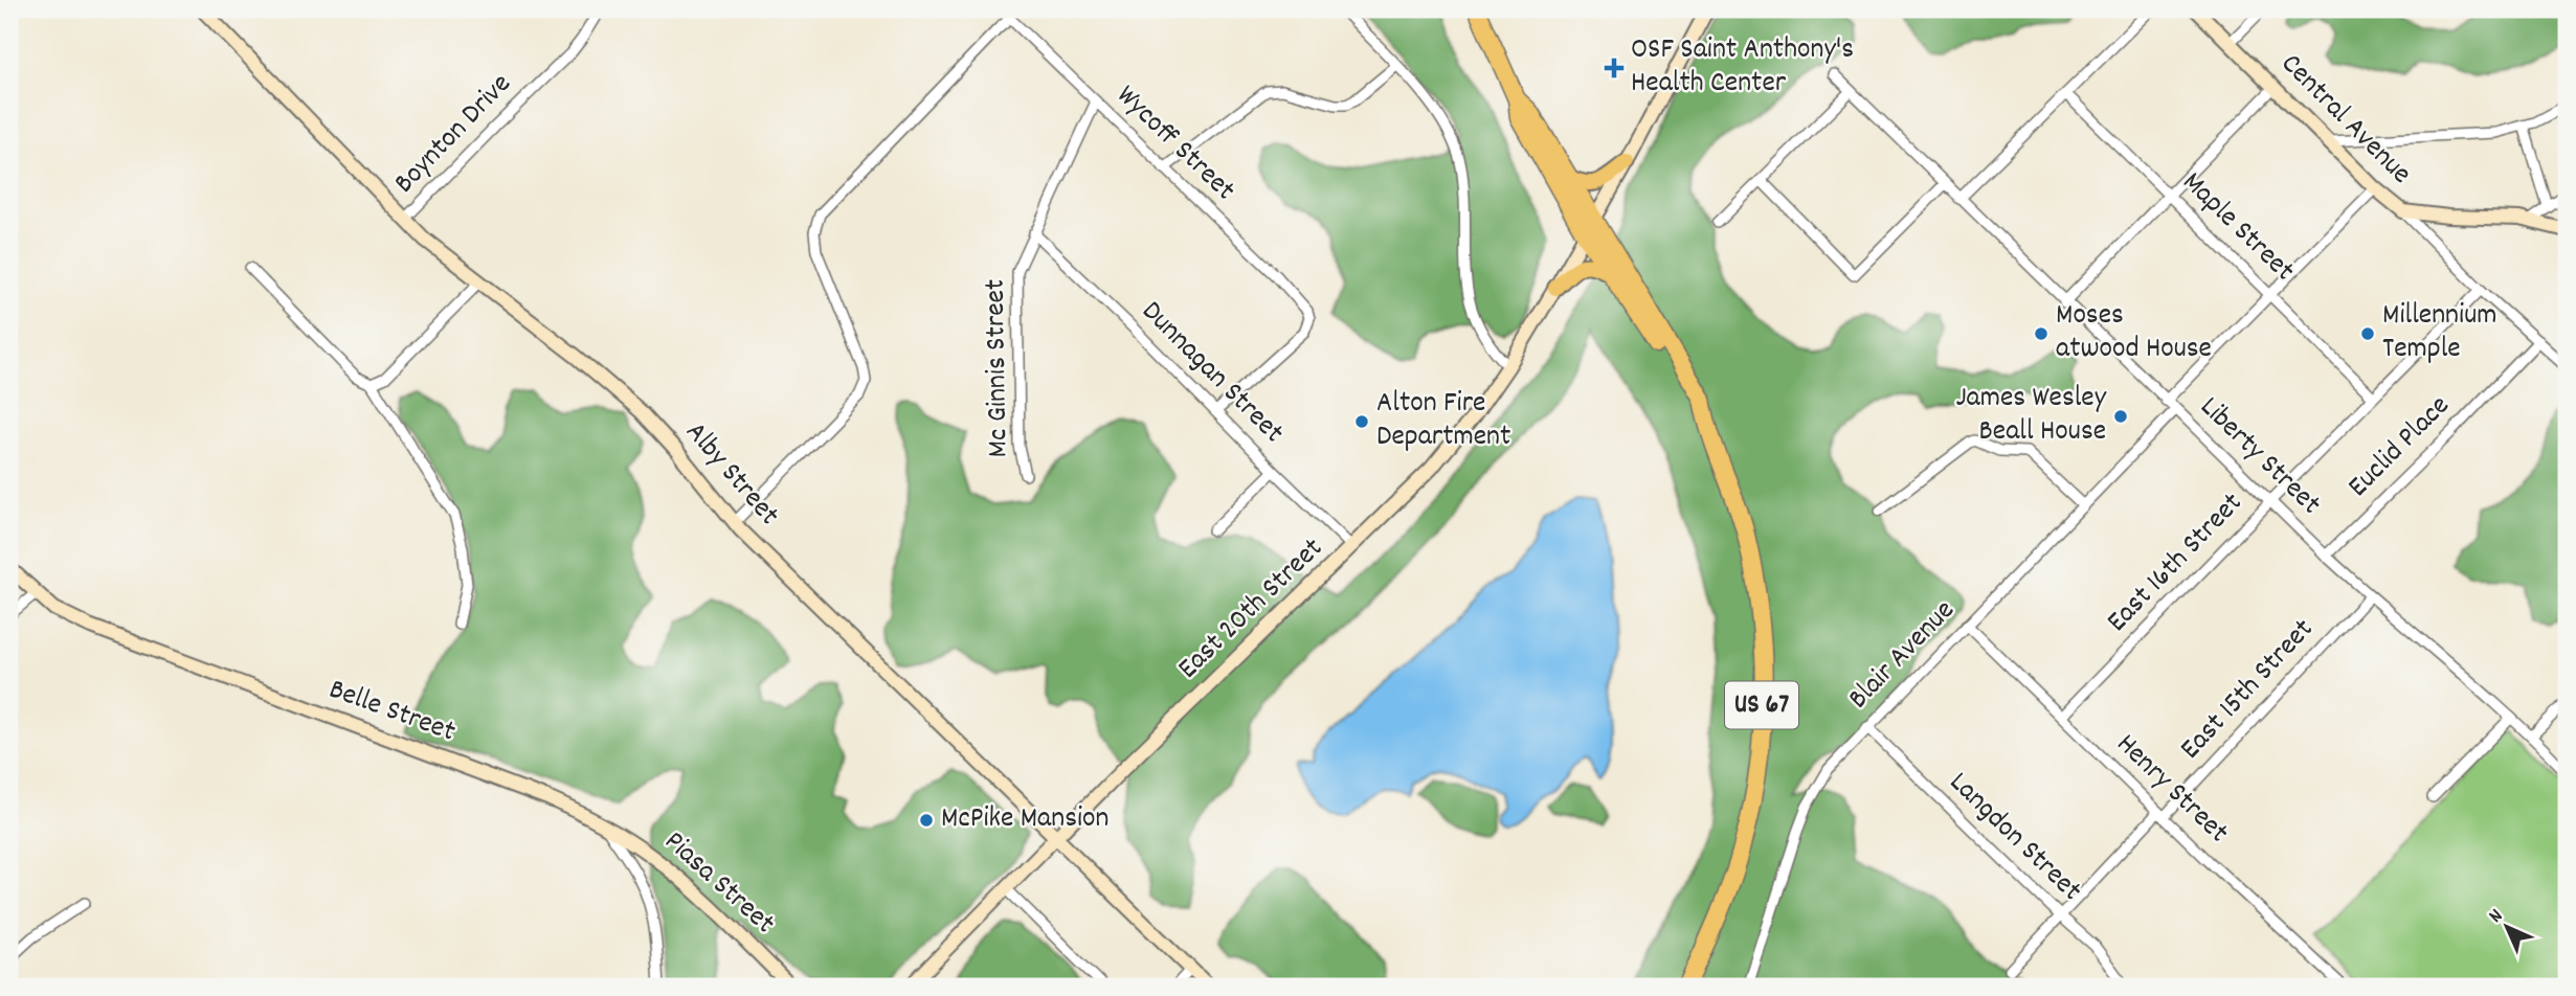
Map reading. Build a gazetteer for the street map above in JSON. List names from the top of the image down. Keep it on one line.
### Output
{"streets":{"highway":["US 67"],"street":["Central Avenue","Boynton Drive","Wycoff Street","Maple Street","Mc Ginnis Street","Dunnagan Street","Euclid Place","Liberty Street","Alby Street","East 16th Street","East 20th Street","Blair Avenue","East 15th Street","Belle Street","Henry Street","Langdon Street","Piasa Street"]},"crossings":[["Boynton Drive","Alby Street"],["Wycoff Street","Mc Ginnis Street"],["Wycoff Street","Dunnagan Street"],["Maple Street","East 16th Street"],["Mc Ginnis Street","Dunnagan Street"],["Dunnagan Street","East 20th Street"],["Euclid Place","Liberty Street"],["Liberty Street","East 16th Street"],["Liberty Street","Blair Avenue"],["Liberty Street","East 15th Street"],["Alby Street","East 20th Street"],["East 16th Street","Henry Street"],["East 20th Street","US 67"],["Blair Avenue","Henry Street"],["Blair Avenue","Langdon Street"],["East 15th Street","Henry Street"],["East 15th Street","Langdon Street"],["Belle Street","Piasa Street"]],"places":{"health":["OSF Saint Anthony's Health Center"],"other":["Moses atwood House","Millennium Temple","James Wesley Beall House","Alton Fire Department","McPike Mansion"]},"north":"top left"}
